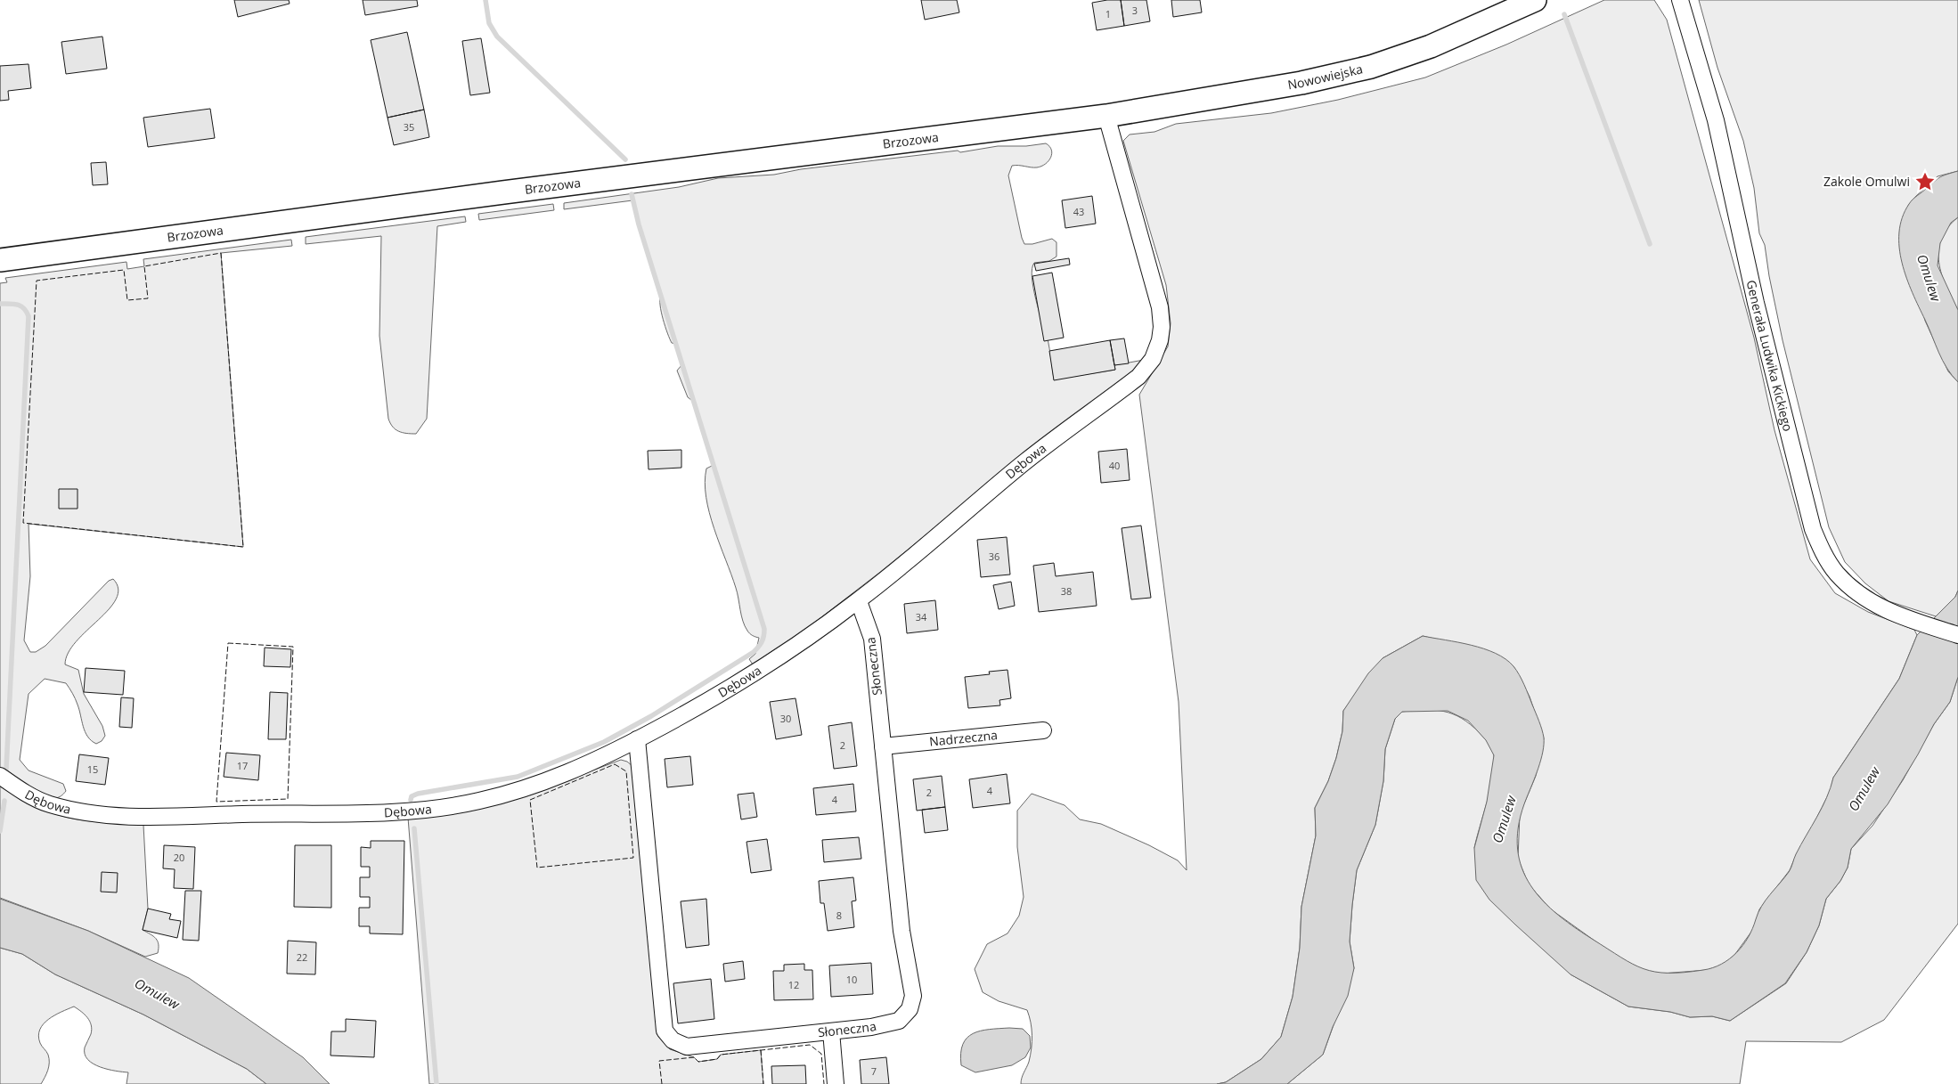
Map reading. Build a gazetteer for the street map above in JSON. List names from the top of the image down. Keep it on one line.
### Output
{"streets":{"main road":["Nowowiejska","Brzozowa"],"street":["Generała Ludwika Kickiego","Dębowa","Słoneczna","Nadrzeczna"]},"crossings":[["Nowowiejska","Brzozowa"],["Nowowiejska","Dębowa"],["Brzozowa","Dębowa"],["Dębowa","Słoneczna"],["Słoneczna","Nadrzeczna"]],"water":["Omulew"],"places":{"place":["Zakole Omulwi"]},"house_numbers":["3","1","35","43","40","36","38","34","30","2","17","15","4","2","4","20","8","22","10","12","7"]}
